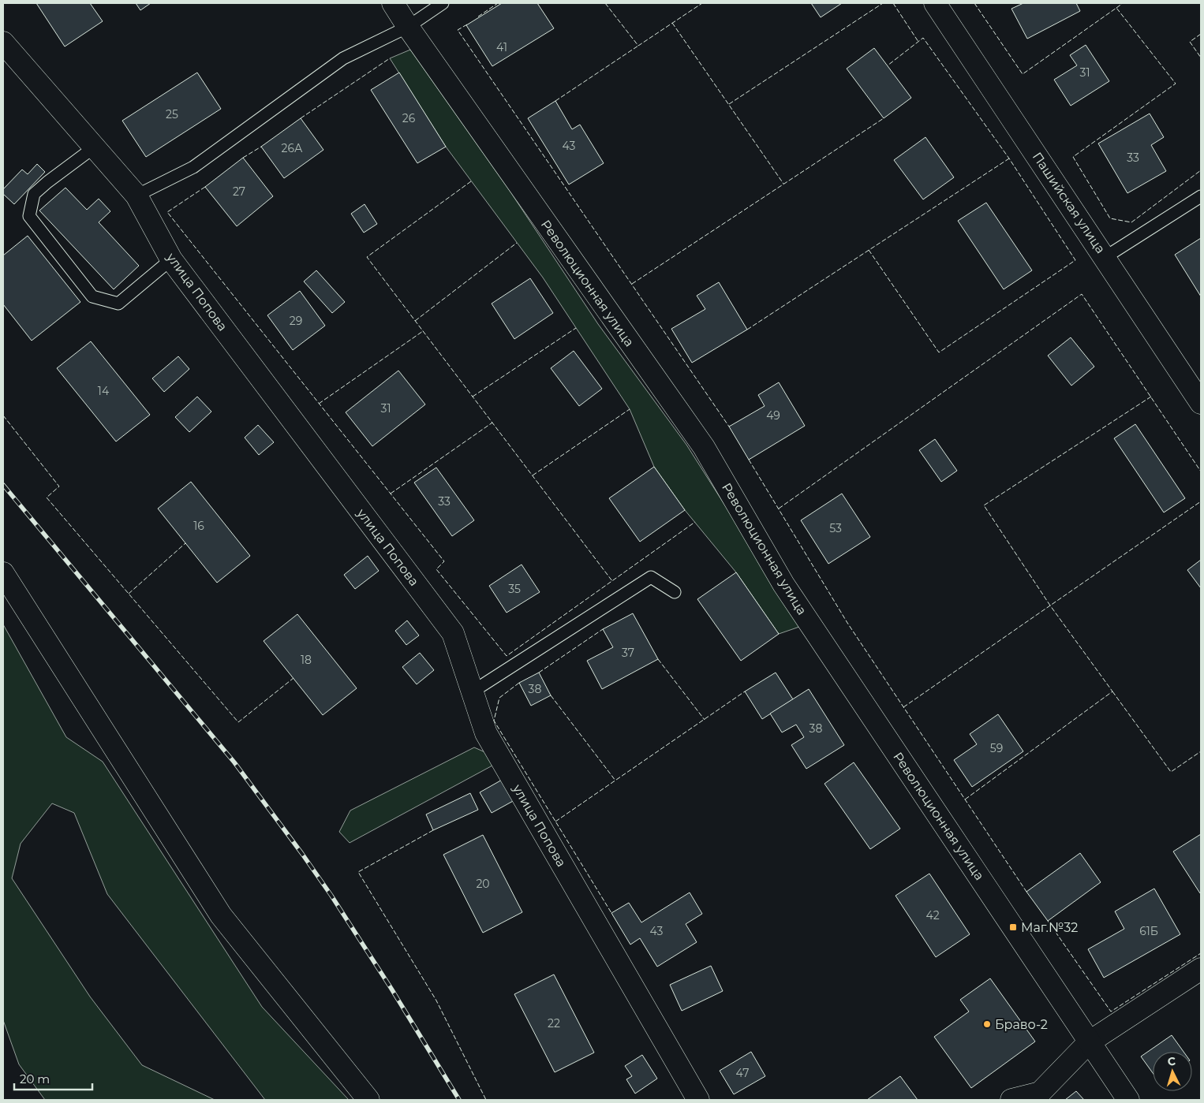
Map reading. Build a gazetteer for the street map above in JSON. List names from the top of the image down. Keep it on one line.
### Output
{"streets":{"street":["Пашийская улица","Революционная улица","улица Попова"]},"places":{"transit":["Маг.№32"],"other":["Браво-2"]},"house_numbers":["41","31","25","26","43","26А","33","27","29","14","31","49","33","16","53","35","37","18","38","38","59","20","42","43","61Б","22","47"],"scale_bar":"20 m","north":"top"}
